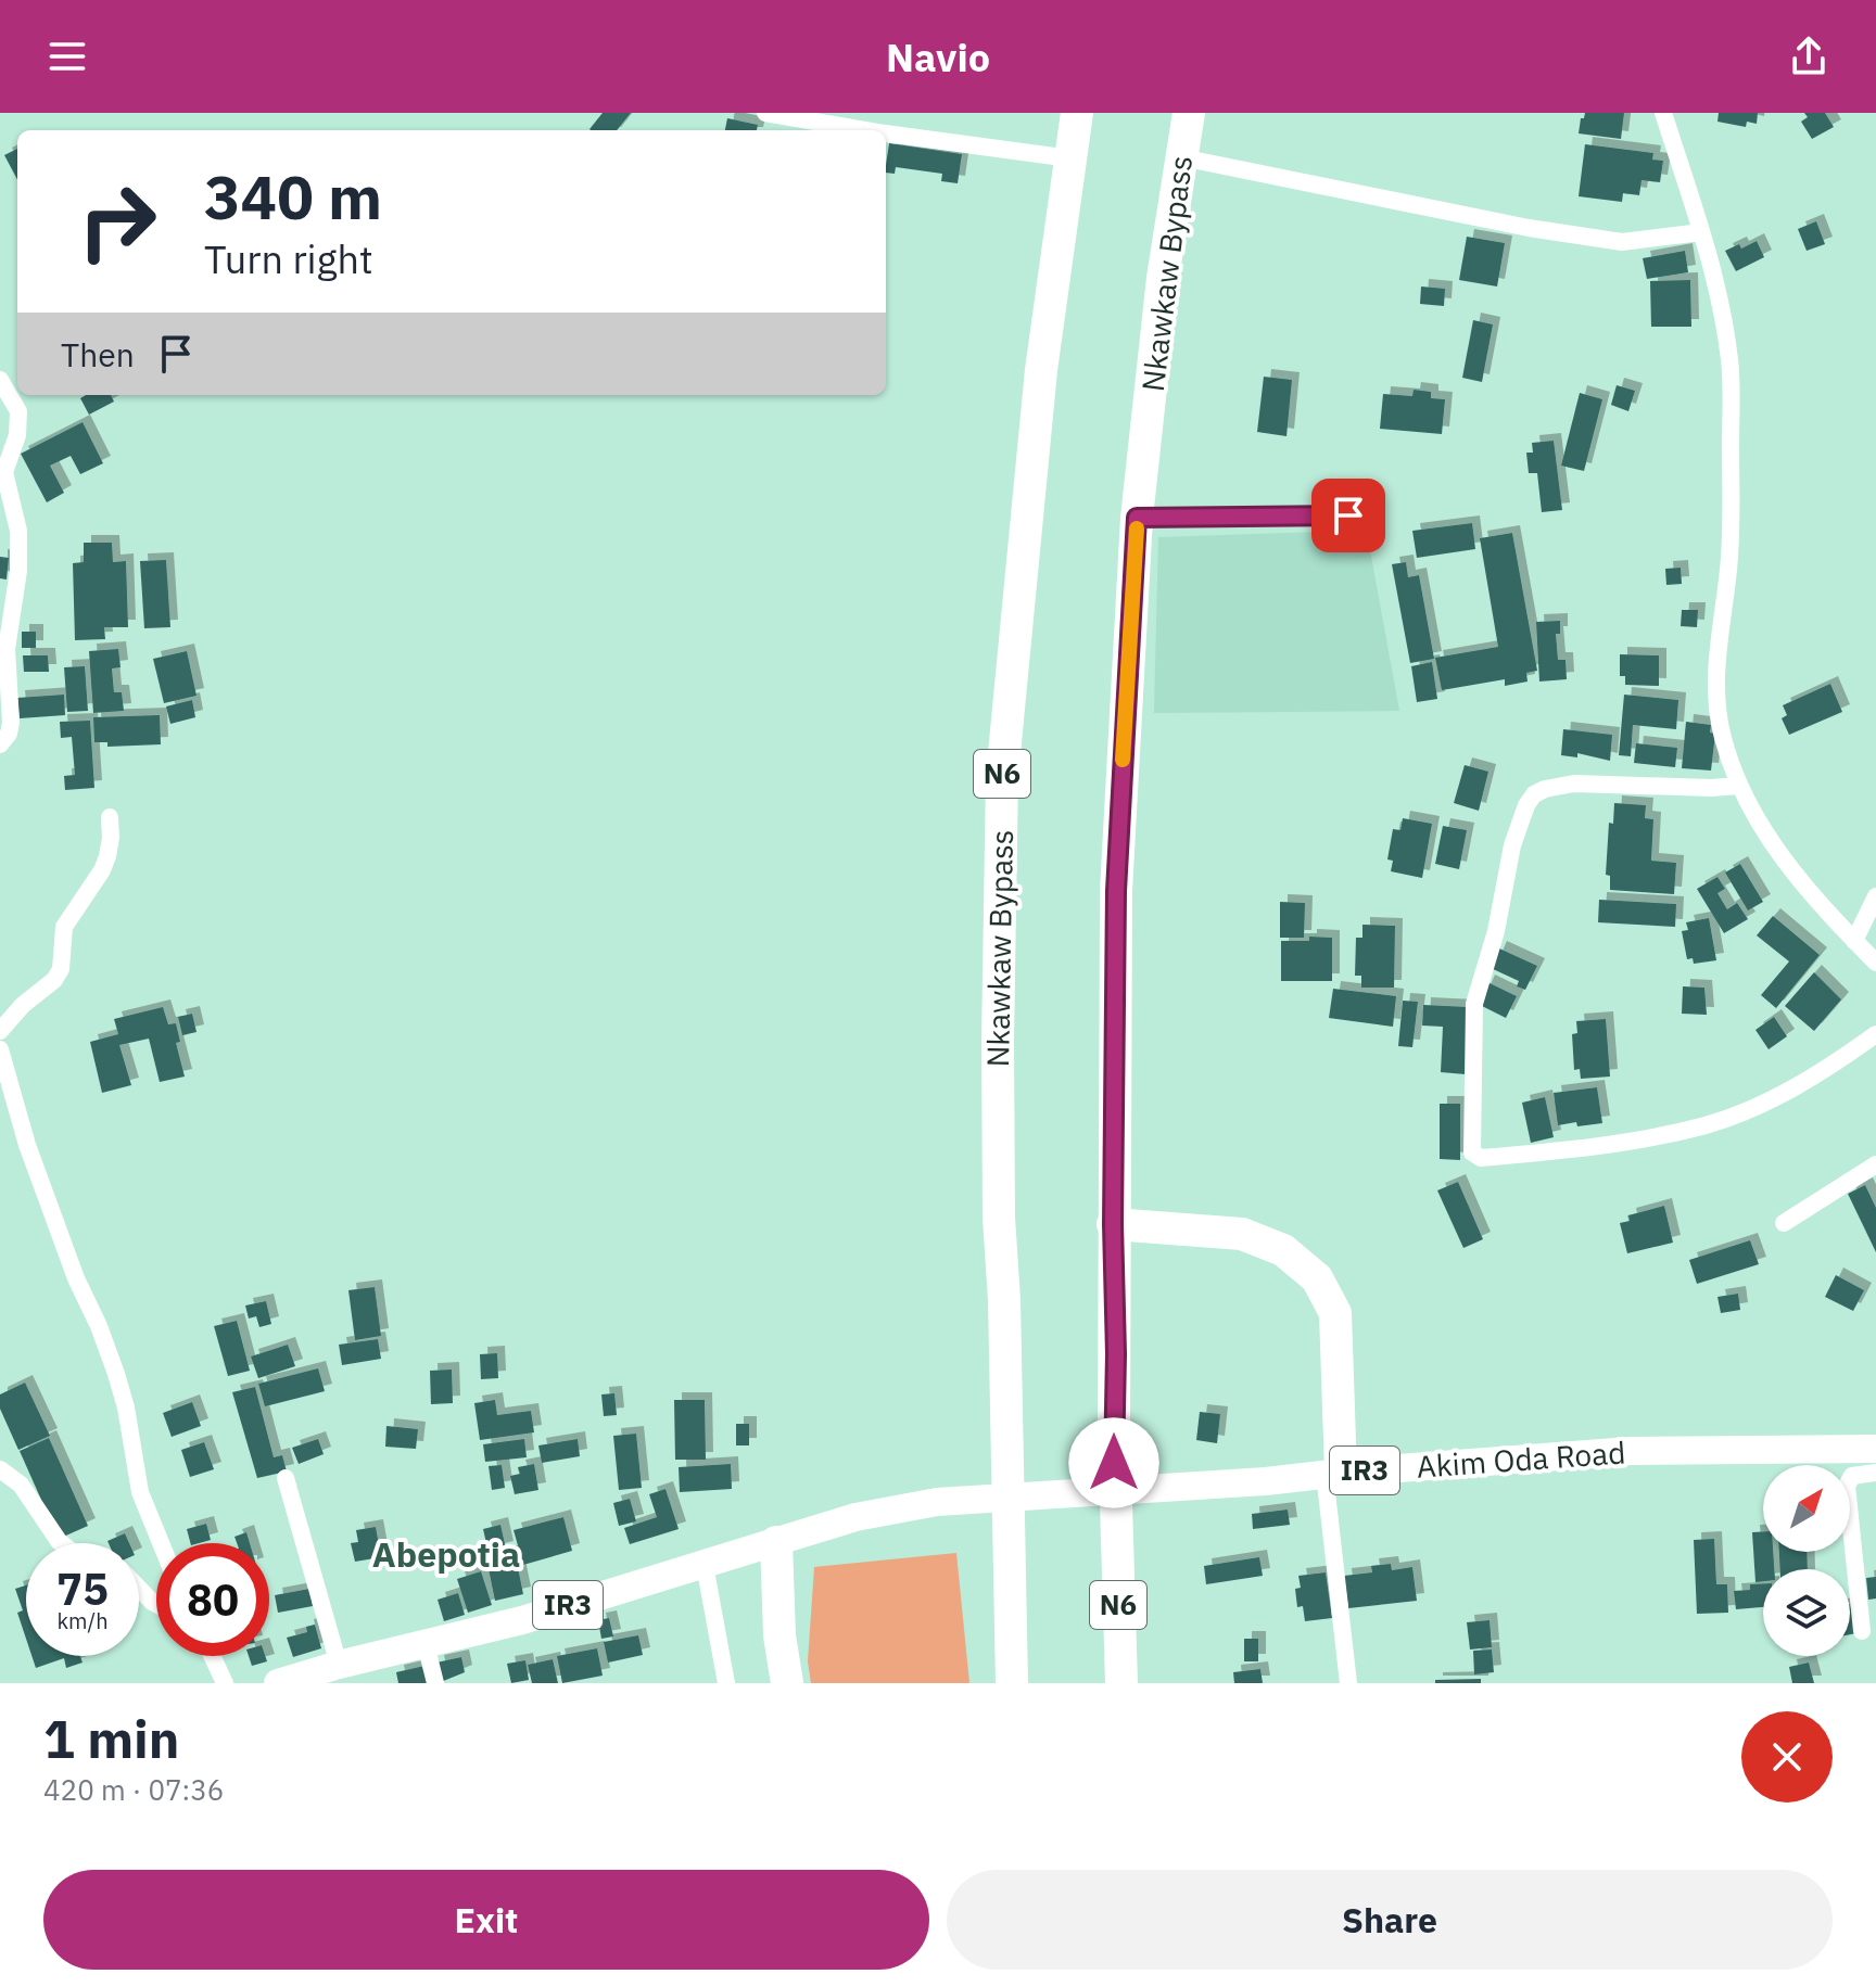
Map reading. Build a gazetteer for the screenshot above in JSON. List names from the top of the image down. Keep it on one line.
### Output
{"streets":{"highway":["Nkawkaw Bypass","N6"],"main road":["Akim Oda Road","IR3"]},"crossings":[["Akim Oda Road","IR3"]],"districts":["Abepotia"],"north":"top right","page":{"header":"Navio","turn":["340 m","Turn right"],"then":"Then","speed":"75 km/h","limit":"80","heading":["1 min","420 m · 07:36"],"buttons":["Exit","Share"]}}
